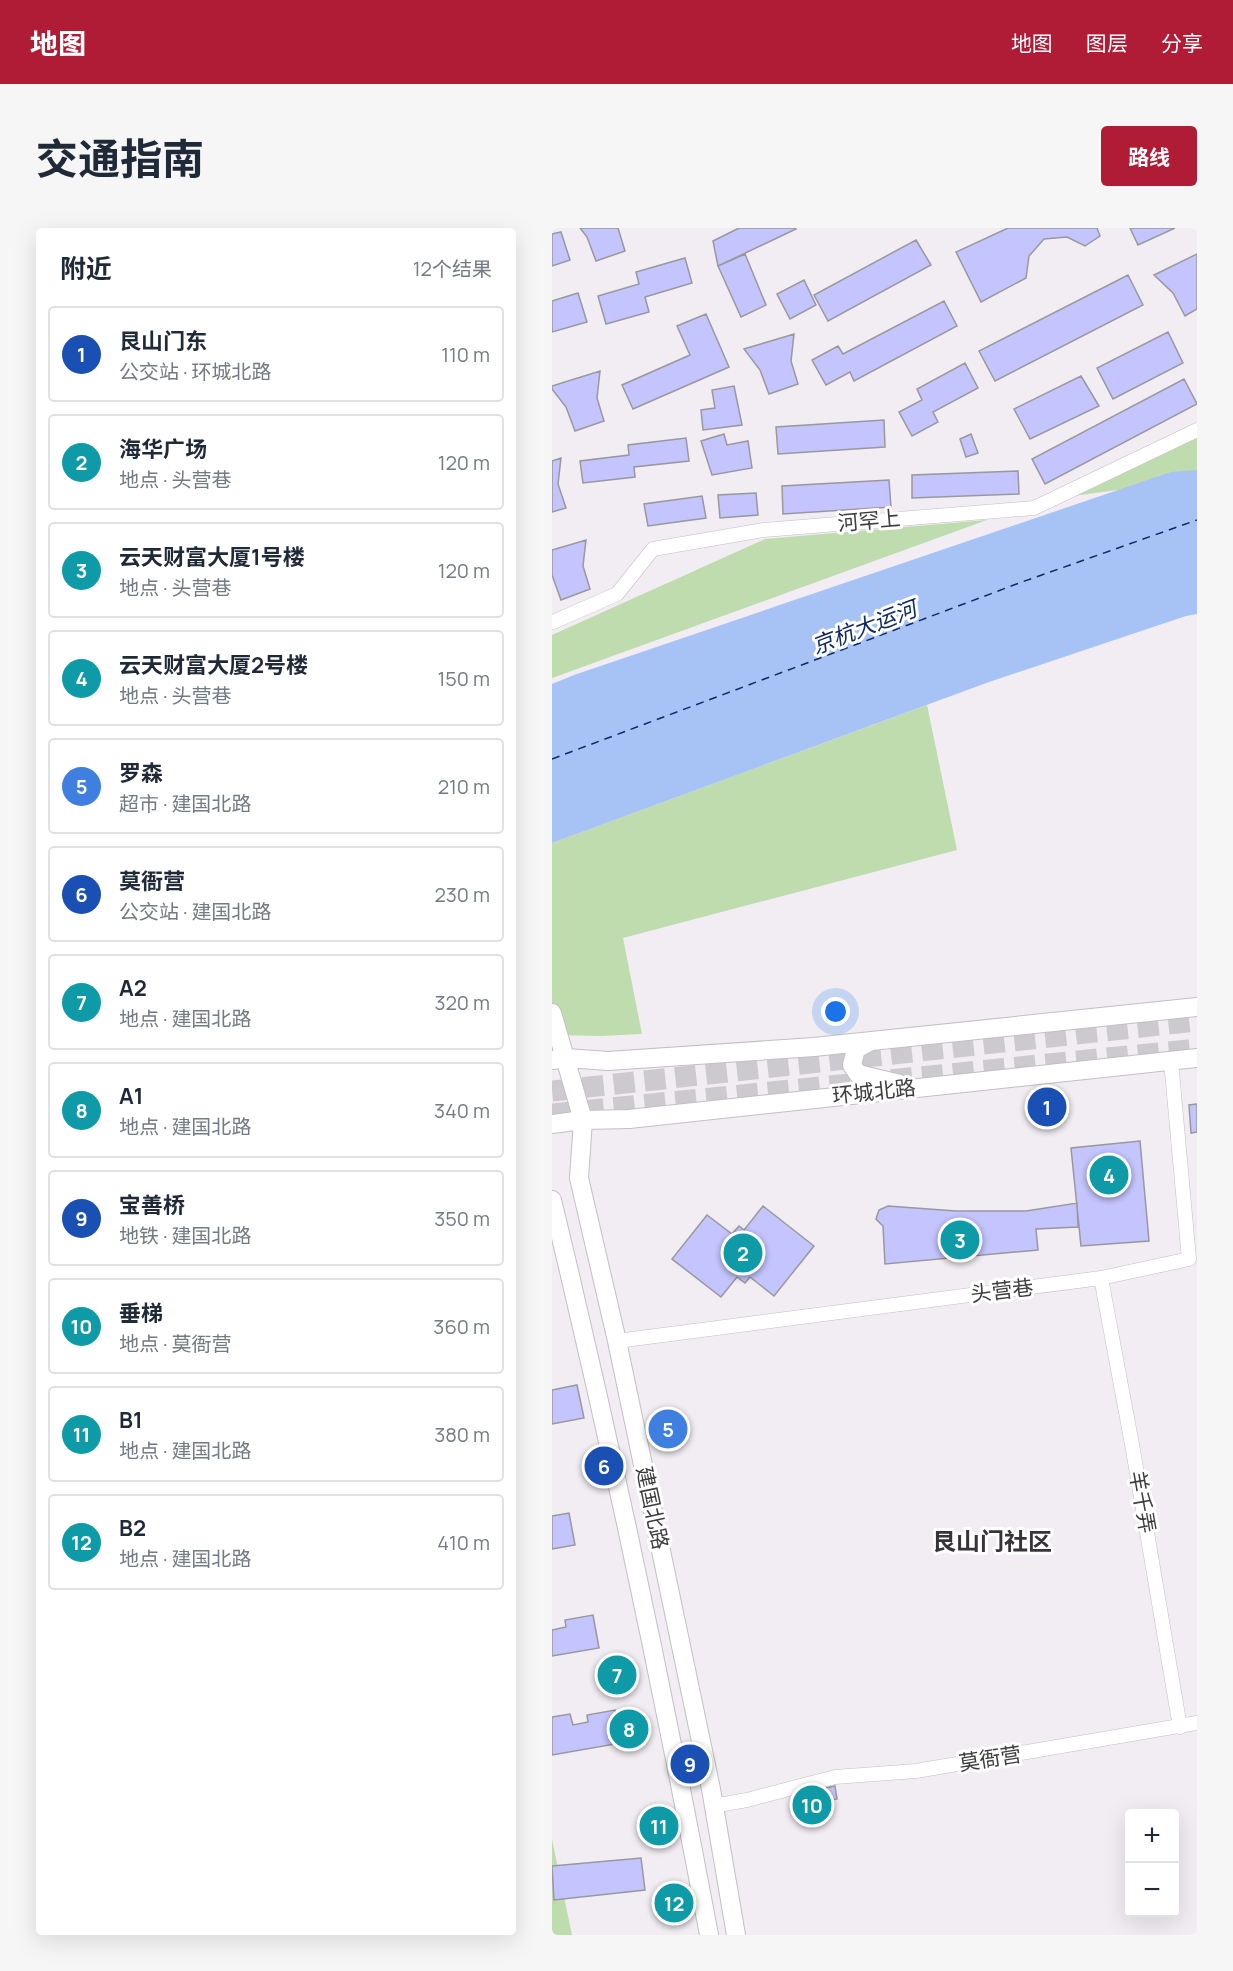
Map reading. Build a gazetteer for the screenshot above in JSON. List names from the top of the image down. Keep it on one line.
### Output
{"streets":{"main road":["环城北路","建国北路"],"street":["河罕上","头营巷","羊千弄","莫衙营"]},"crossings":[["环城北路","头营巷"],["环城北路","建国北路"],["头营巷","羊千弄"],["头营巷","建国北路"],["羊千弄","莫衙营"],["建国北路","莫衙营"]],"districts":["艮山门社区"],"water":["京杭大运河"],"page":{"header":"地图","nav":["地图","图层","分享"],"title":"交通指南","buttons":"路线","heading":["附近","12个结果"],"list":[{"mark":"1","name":"艮山门东","note":"公交站 · 环城北路","value":"110 m"},{"mark":"2","name":"海华广场","note":"地点 · 头营巷","value":"120 m"},{"mark":"3","name":"云天财富大厦1号楼","note":"地点 · 头营巷","value":"120 m"},{"mark":"4","name":"云天财富大厦2号楼","note":"地点 · 头营巷","value":"150 m"},{"mark":"5","name":"罗森","note":"超市 · 建国北路","value":"210 m"},{"mark":"6","name":"莫衙营","note":"公交站 · 建国北路","value":"230 m"},{"mark":"7","name":"A2","note":"地点 · 建国北路","value":"320 m"},{"mark":"8","name":"A1","note":"地点 · 建国北路","value":"340 m"},{"mark":"9","name":"宝善桥","note":"地铁 · 建国北路","value":"350 m"},{"mark":"10","name":"垂梯","note":"地点 · 莫衙营","value":"360 m"},{"mark":"11","name":"B1","note":"地点 · 建国北路","value":"380 m"},{"mark":"12","name":"B2","note":"地点 · 建国北路","value":"410 m"}],"pins":["1","4","3","2","5","6","7","8","9","10","11","12"],"map_buttons":["+","−"]}}
